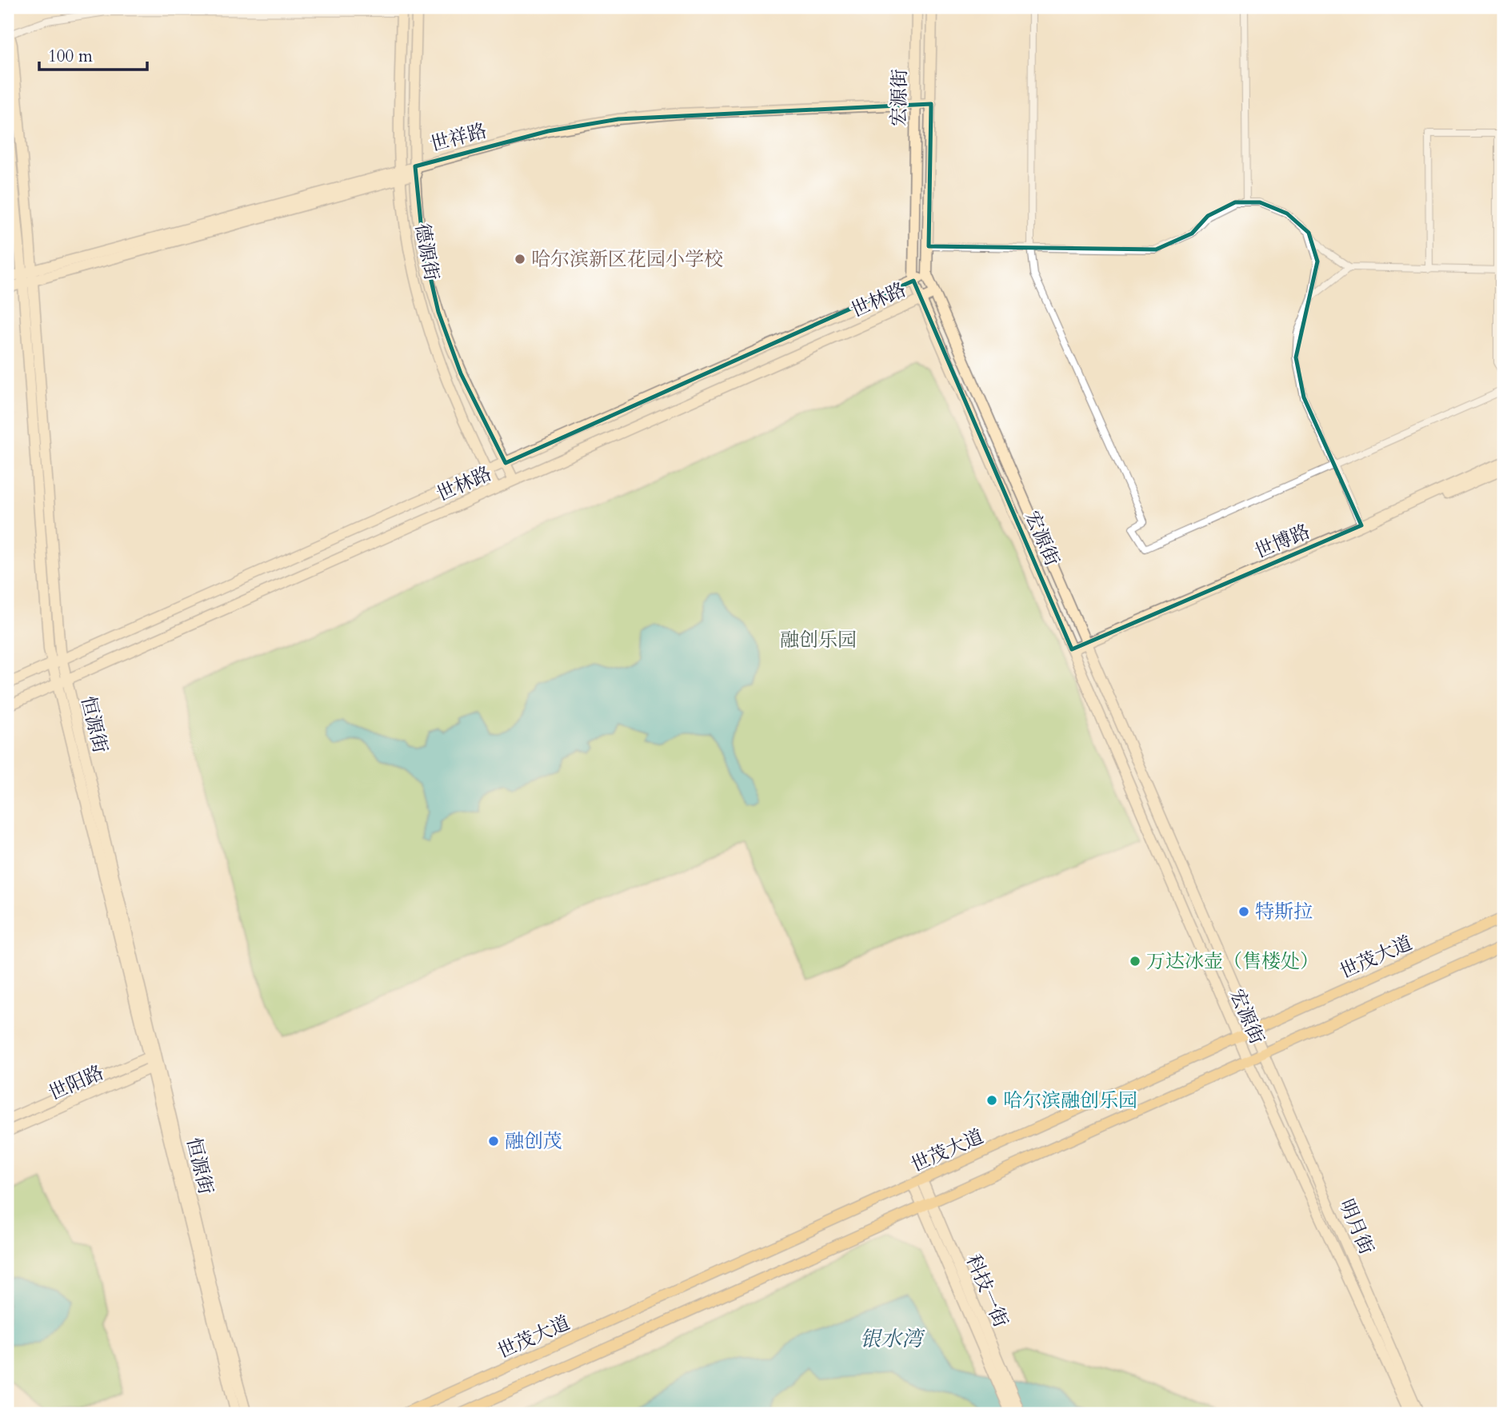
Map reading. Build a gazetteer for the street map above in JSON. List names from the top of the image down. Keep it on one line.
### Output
{"streets":{"main road":["宏源街","世祥路","德源街","世林路","世博路","恒源街","世茂大道","世阳路","明月街","科技一街"]},"crossings":[["宏源街","世祥路"],["宏源街","世林路"],["宏源街","世博路"],["宏源街","世茂大道"],["宏源街","明月街"],["世祥路","德源街"],["世祥路","恒源街"],["德源街","世林路"],["世林路","恒源街"],["恒源街","世阳路"],["世茂大道","明月街"],["世茂大道","科技一街"]],"water":["银水湾"],"parks":["融创乐园"],"places":["哈尔滨新区花园小学校","特斯拉","万达冰壶（售楼处）","哈尔滨融创乐园","融创茂"],"scale_bar":"100 m"}
